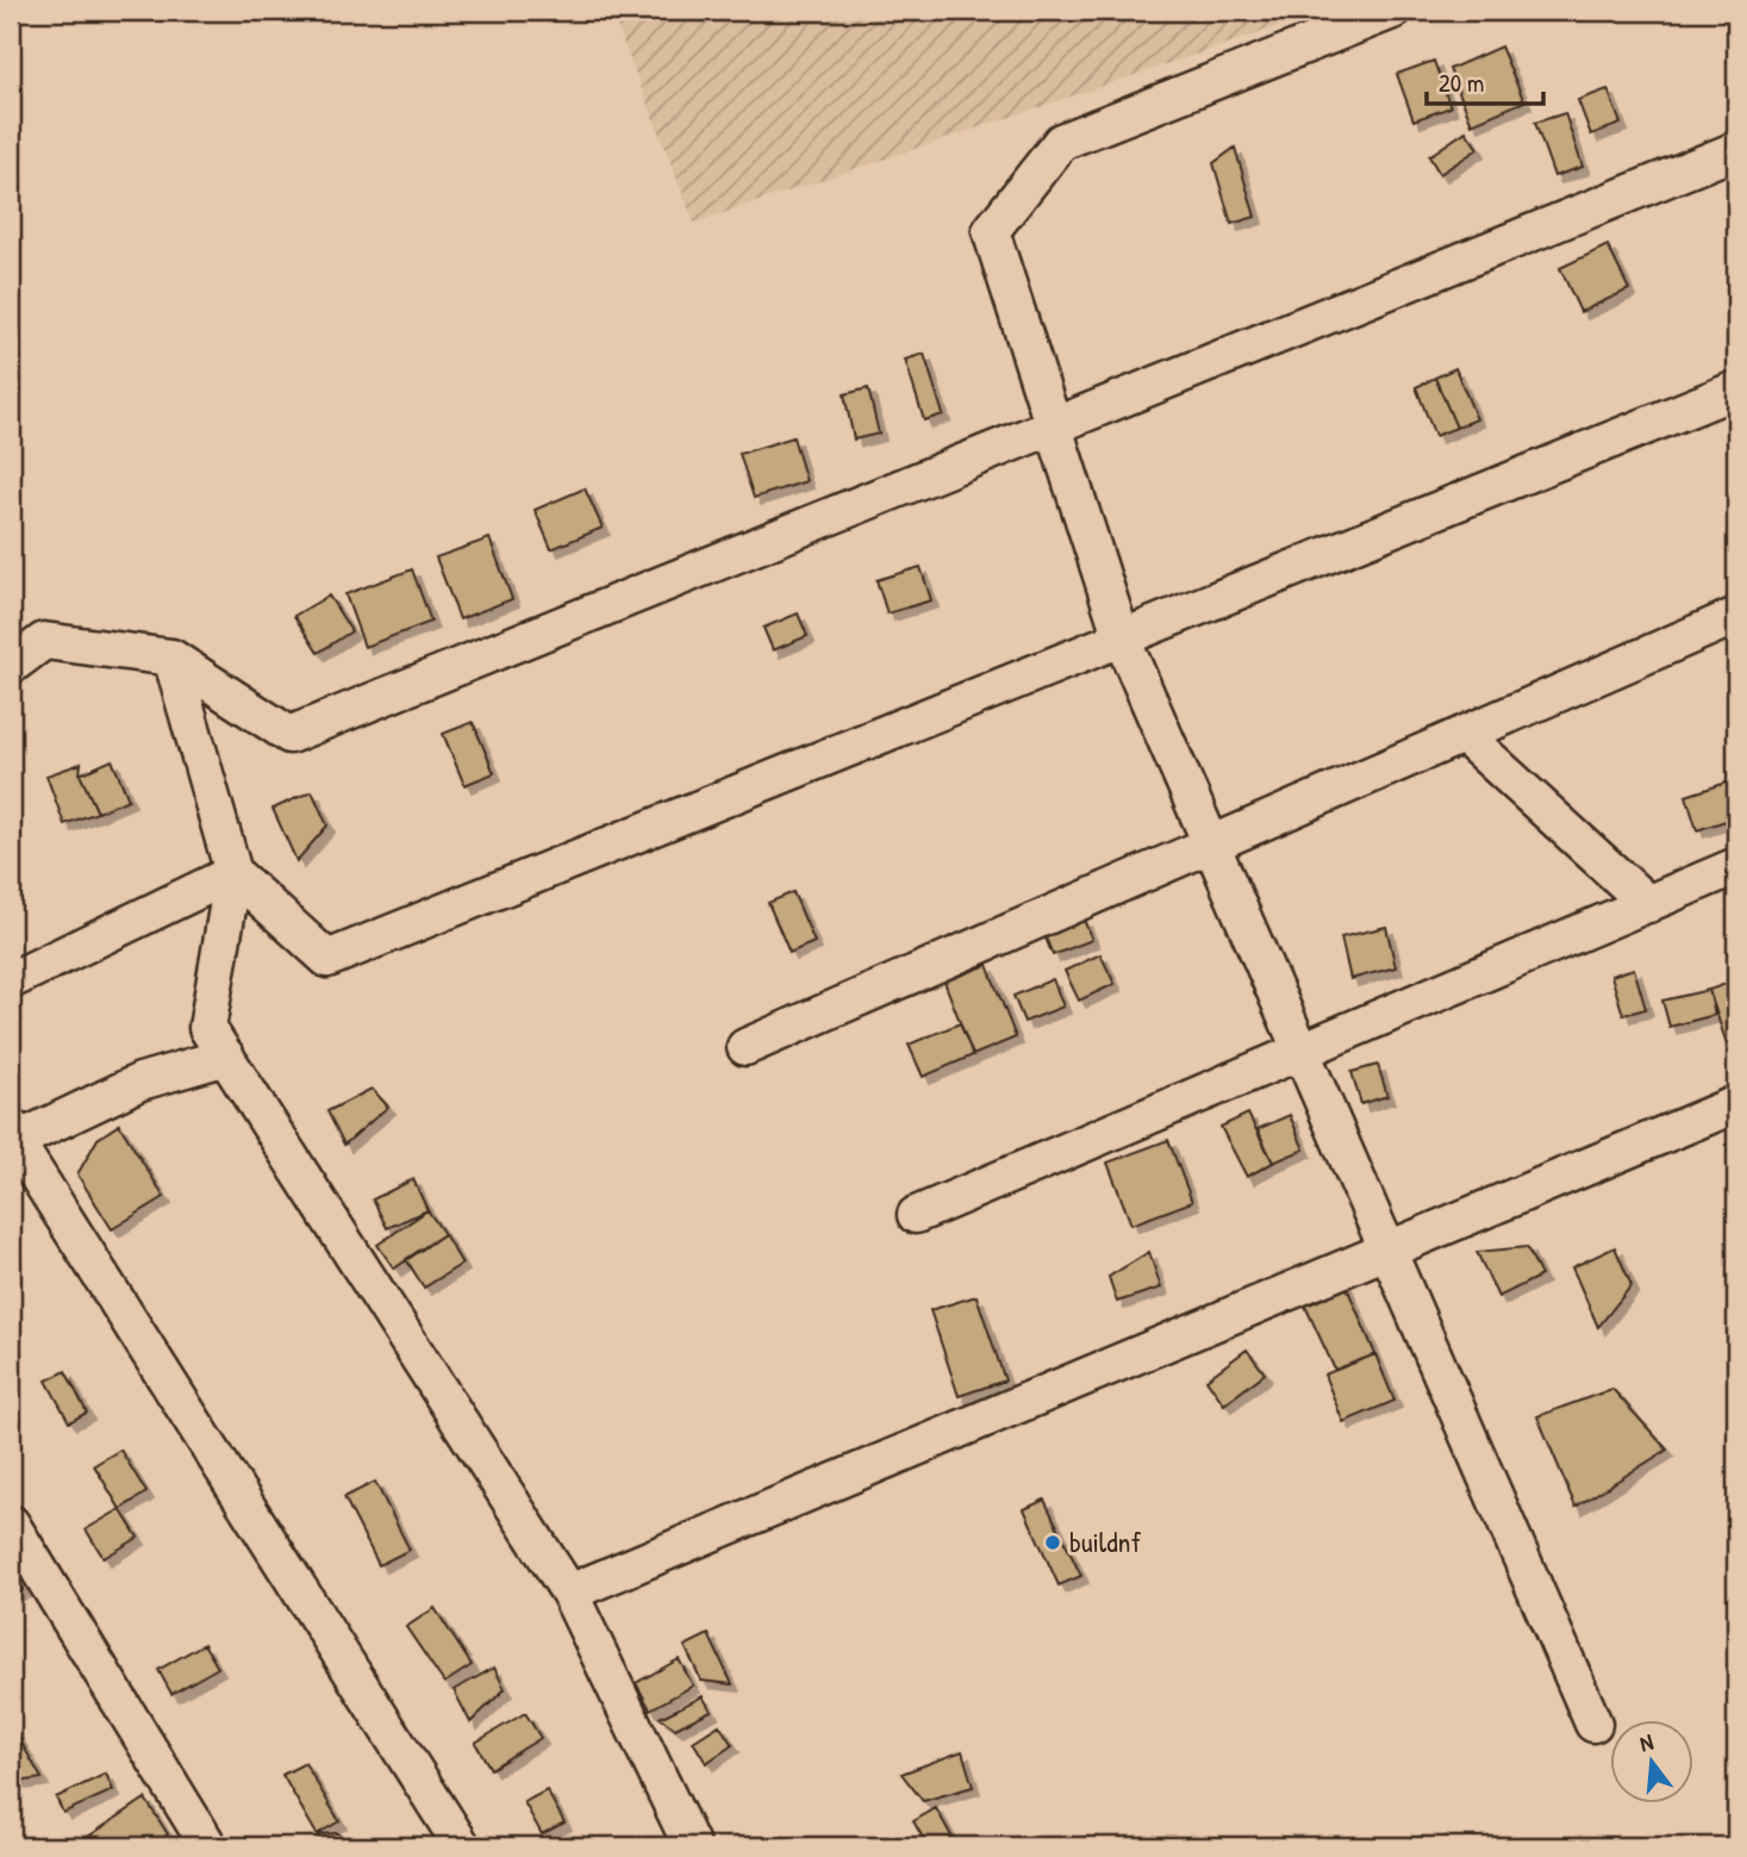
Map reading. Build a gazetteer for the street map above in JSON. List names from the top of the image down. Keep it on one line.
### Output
{"places":["buildnf"],"scale_bar":"20 m","north":"top"}
